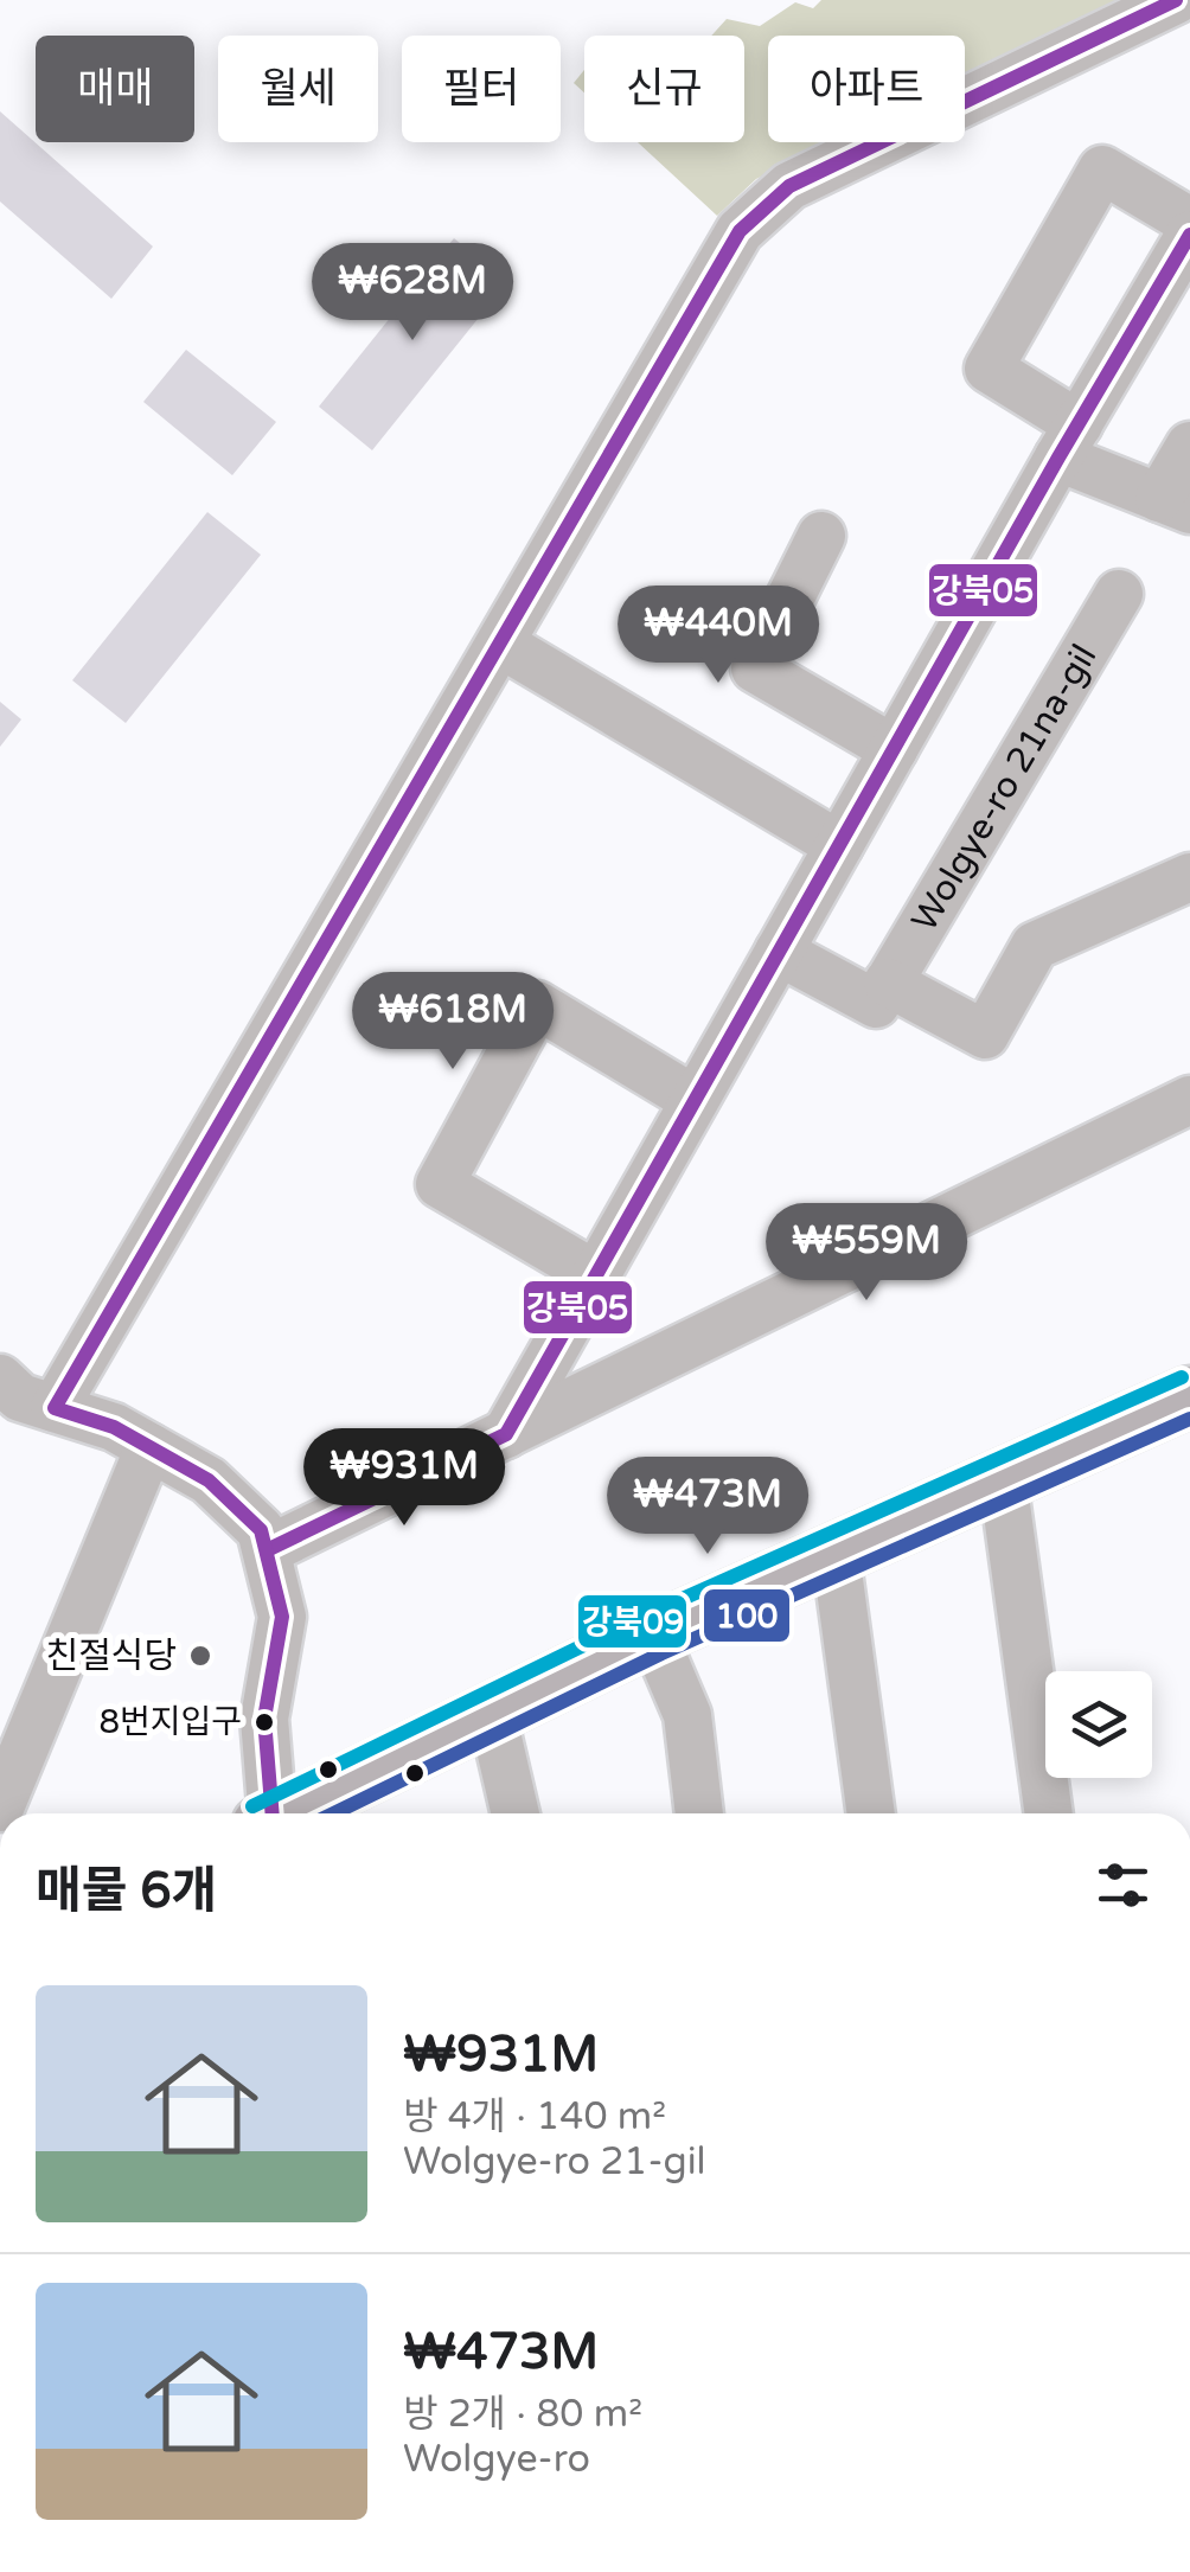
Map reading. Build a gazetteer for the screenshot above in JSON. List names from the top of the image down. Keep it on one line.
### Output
{"streets":{"street":["Wolgye-ro 21na-gil"]},"places":["친절식당","8번지입구"],"lines":["transit line 강북05","transit line 강북09","transit line 100"],"page":{"chip":["매매","월세","필터","신규","아파트"],"price":["₩628M","₩440M","₩618M","₩559M","₩931M","₩473M"],"heading":"매물 6개","list":[{"name":"₩931M","note":"방 4개 · 140 m² · Wolgye-ro 21-gil"},{"name":"₩473M","note":"방 2개 · 80 m² · Wolgye-ro"}]}}
